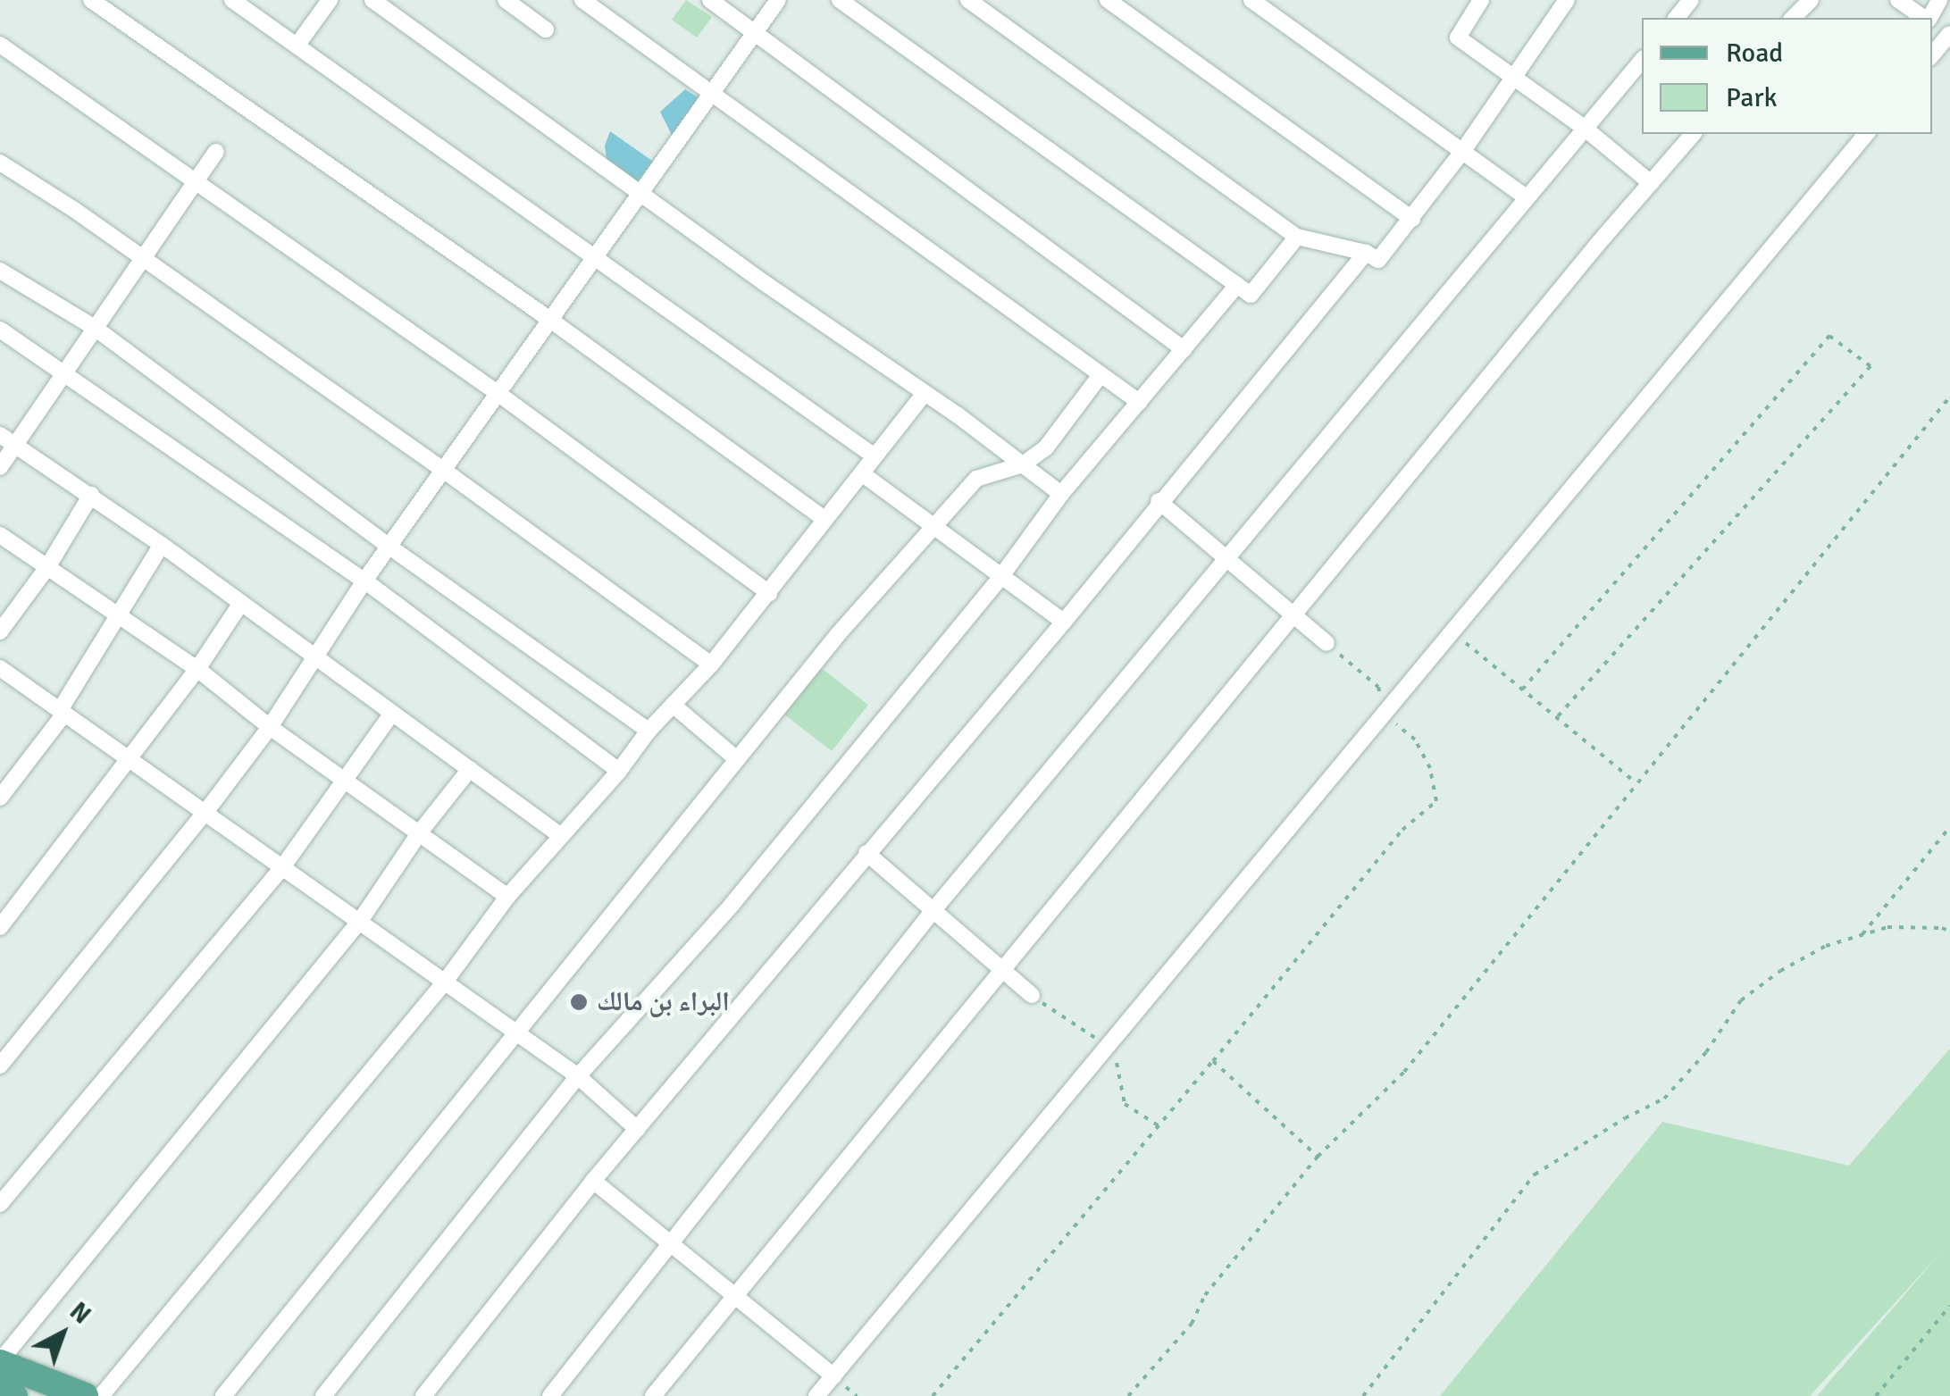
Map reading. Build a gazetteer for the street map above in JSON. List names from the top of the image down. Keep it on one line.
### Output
{"places":["البراء بن مالك"],"legend":["Road","Park"],"north":"top right"}
